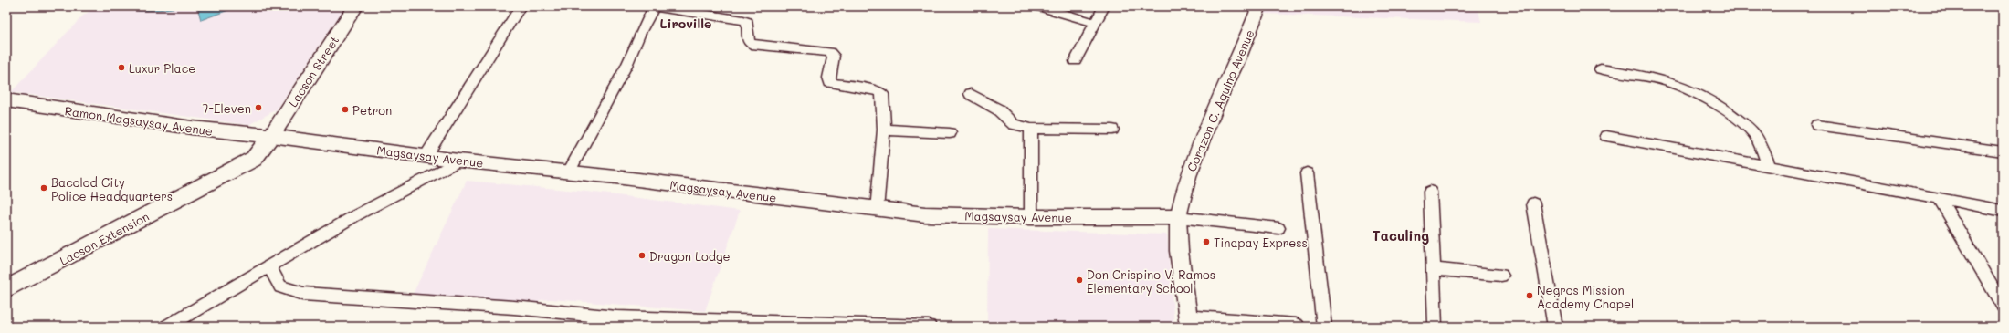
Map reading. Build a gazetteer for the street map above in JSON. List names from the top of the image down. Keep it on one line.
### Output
{"streets":{"main road":["Lacson Street","Ramon Magsaysay Avenue","Lacson Extension"],"street":["Corazon C. Aquino Avenue","Magsaysay Avenue"]},"crossings":[["Lacson Street","Ramon Magsaysay Avenue"],["Lacson Street","Magsaysay Avenue"],["Lacson Street","Lacson Extension"],["Corazon C. Aquino Avenue","Magsaysay Avenue"],["Ramon Magsaysay Avenue","Magsaysay Avenue"],["Ramon Magsaysay Avenue","Lacson Extension"],["Magsaysay Avenue","Lacson Extension"]],"districts":["Liroville","Taculing"],"places":["Luxur Place","7-Eleven","Petron","Bacolod City Police Headquarters","Tinapay Express","Dragon Lodge","Don Crispino V. Ramos Elementary School","Negros Mission Academy Chapel"]}
